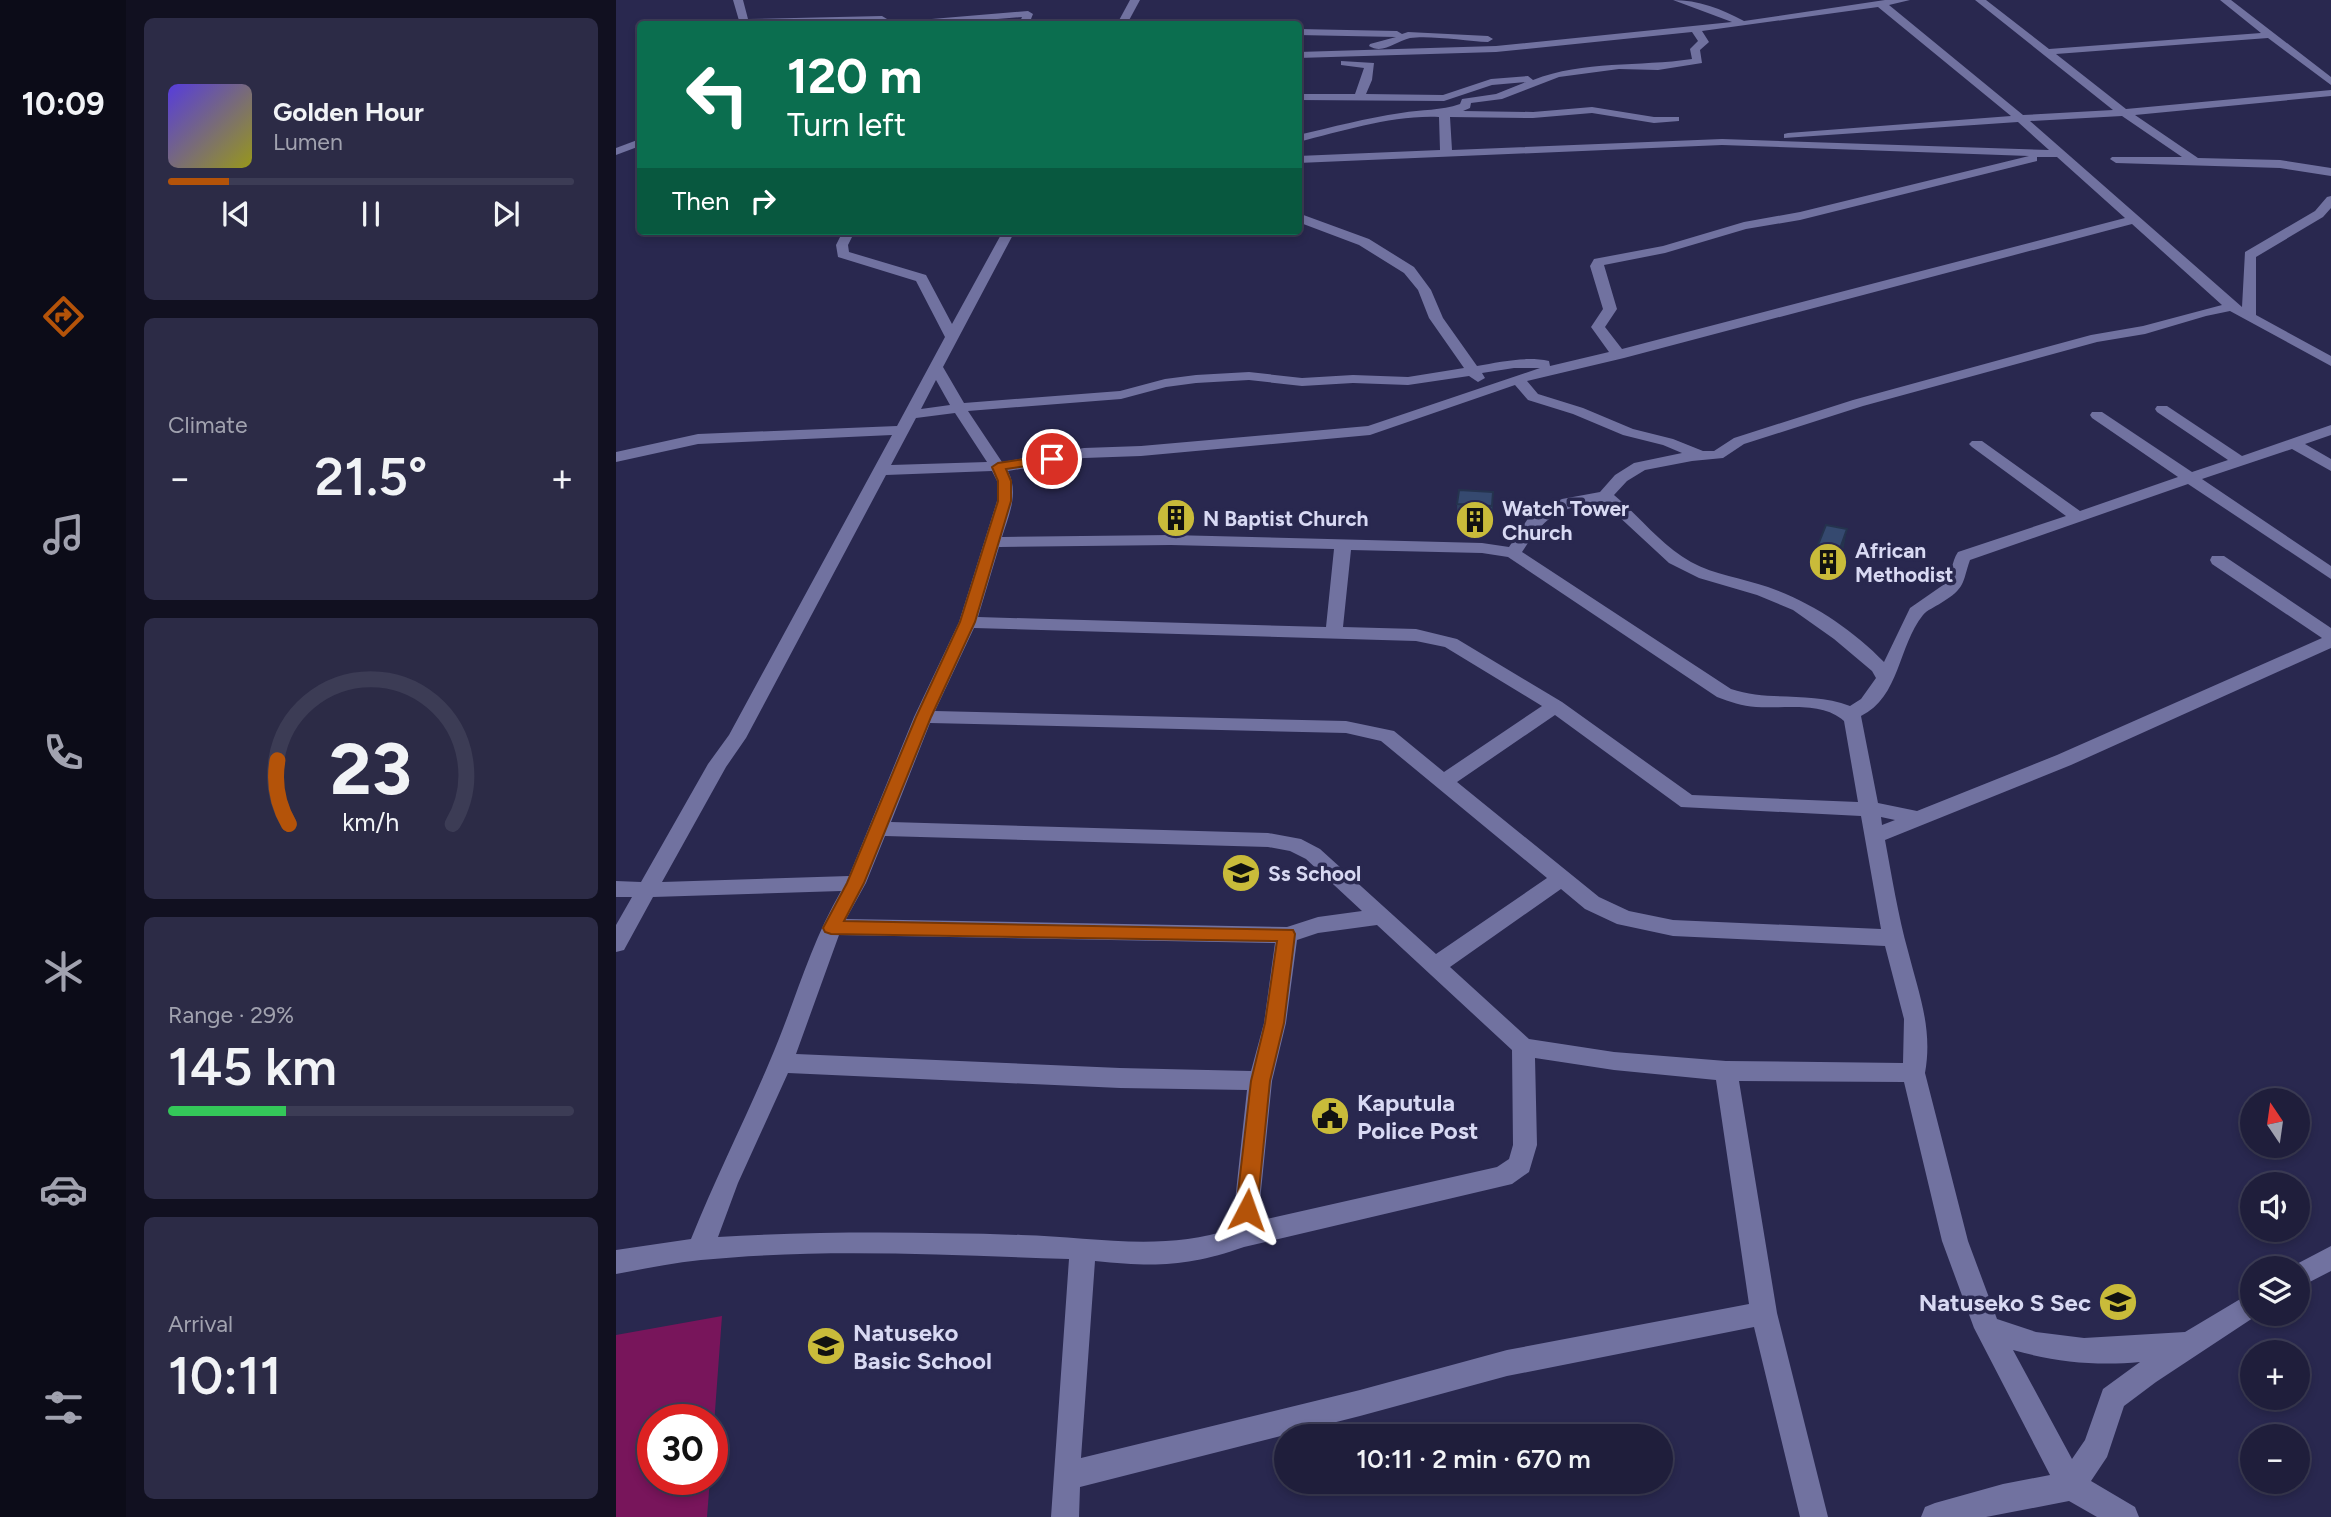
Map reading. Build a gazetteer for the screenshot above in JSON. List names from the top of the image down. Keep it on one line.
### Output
{"places":{"building":["N Baptist Church","Watch Tower Church","African Methodist"],"school or university":["Ss School","Natuseko S Sec","Natuseko Basic School"],"public building":["Kaputula Police Post"]},"north":"top","page":{"tabs":"10:09","turn":["120 m","Turn left"],"song":["Golden Hour","Lumen"],"then":"Then","tile":["Climate",["Range · 29%","145 km"],["Arrival","10:11"]],"heat":["−","21.5°","+"],"map_buttons":["+","−"],"limit":"30","trip":"10:11 · 2 min · 670 m","gauge":["23","km/h"]}}
